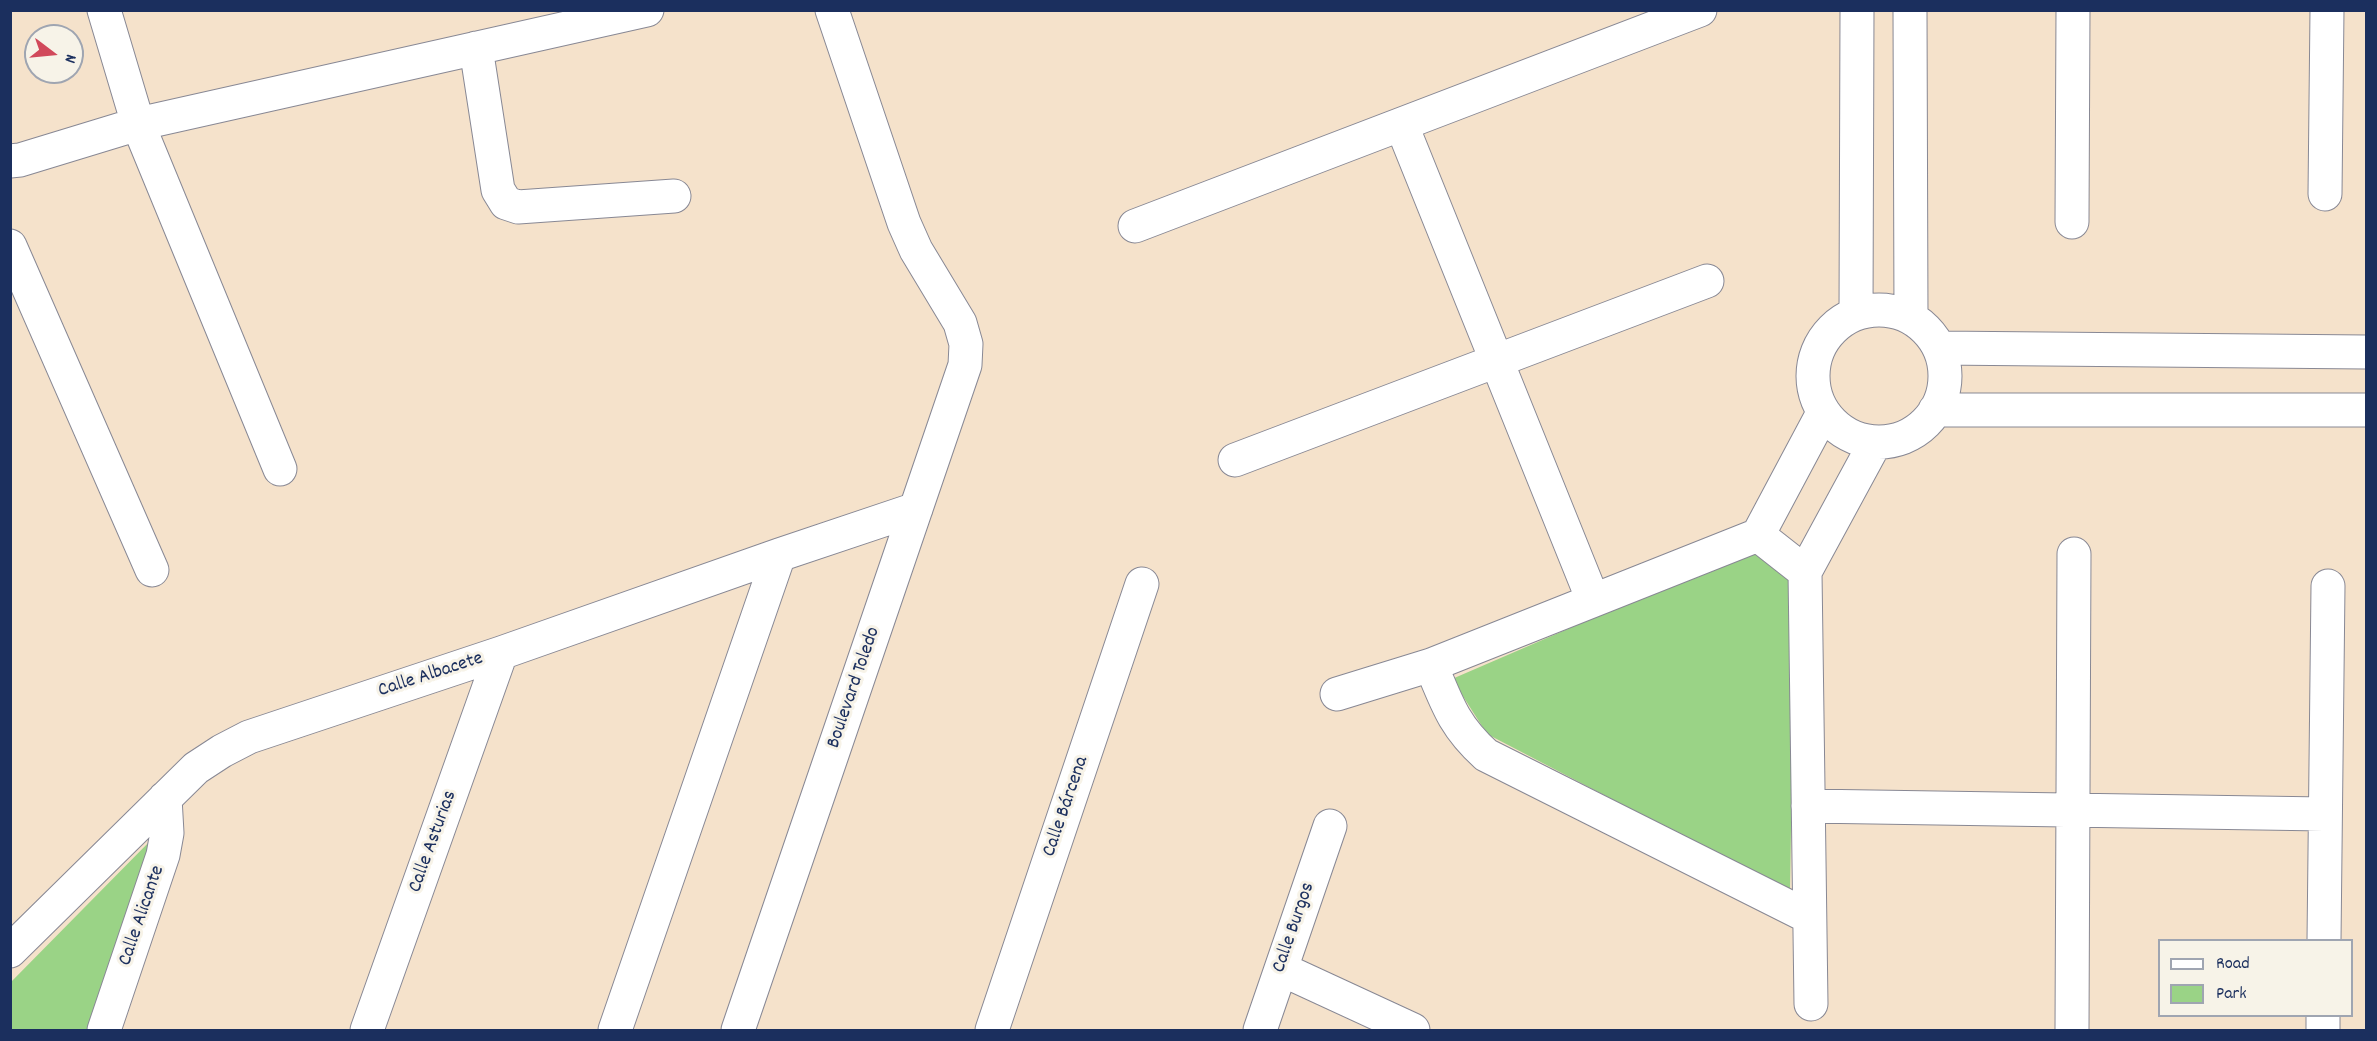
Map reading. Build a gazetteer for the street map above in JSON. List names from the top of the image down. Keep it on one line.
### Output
{"streets":{"street":["Calle Albacete","Boulevard Toledo","Calle Bárcena","Calle Asturias","Calle Alicante","Calle Burgos"]},"crossings":[["Calle Albacete","Boulevard Toledo"],["Calle Albacete","Calle Asturias"],["Calle Albacete","Calle Alicante"]],"legend":["Road","Park"],"north":"right"}
